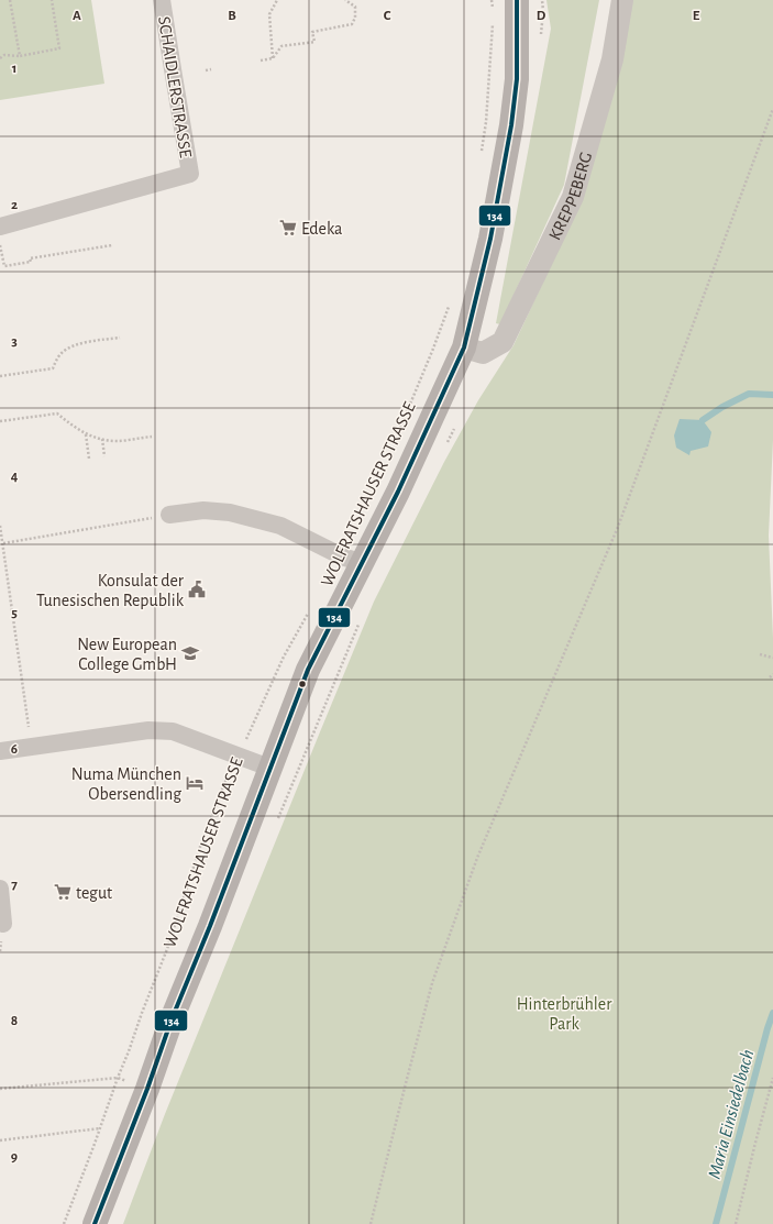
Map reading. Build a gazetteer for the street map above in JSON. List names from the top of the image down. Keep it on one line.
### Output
{"streets":{"main road":["WOLFRATSHAUSER STRASSE"],"street":["SCHAIDLERSTRASSE","KREPPEBERG"]},"crossings":[["KREPPEBERG","WOLFRATSHAUSER STRASSE"]],"water":["Maria Einsiedelbach"],"parks":["Hinterbrühler Park"],"places":{"supermarket":["Edeka","tegut"],"public building":["Konsulat der Tunesischen Republik"],"school or university":["New European College GmbH"],"hotel":["Numa München Obersendling"]},"lines":["transit line 134"],"grid":{"columns":["A","B","C","D","E"],"rows":["1","2","3","4","5","6","7","8","9"]}}
